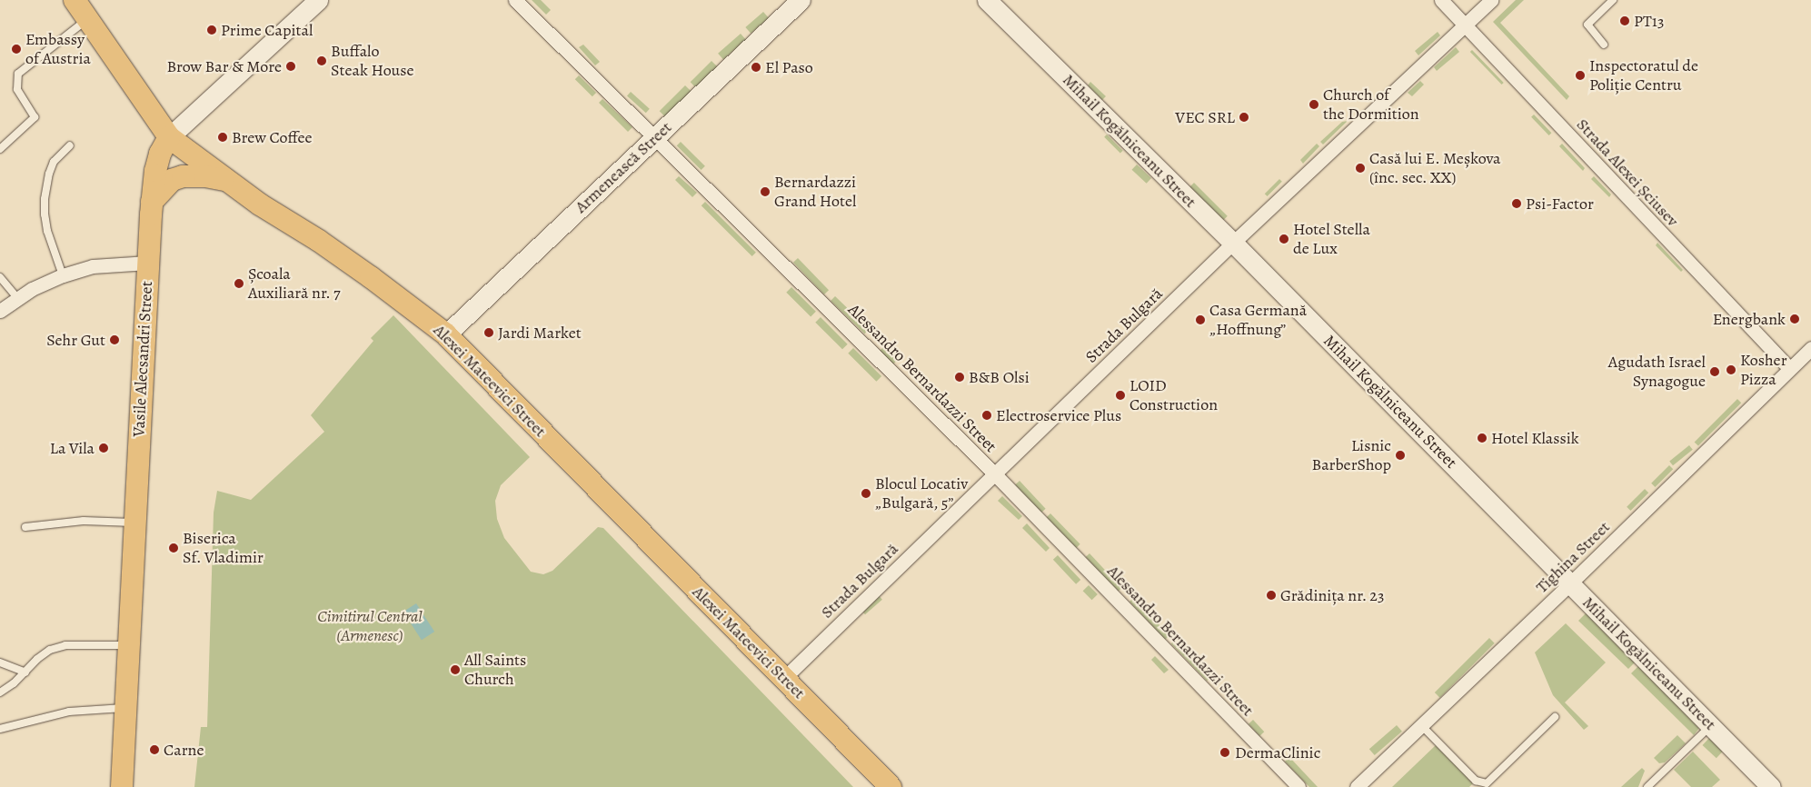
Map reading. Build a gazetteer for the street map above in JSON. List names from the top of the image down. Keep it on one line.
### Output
{"streets":{"main road":["Mihail Kogălniceanu Street","Armenească Street","Vasile Alecsandri Street","Alexei Mateevici Street"],"street":["Strada Alexei Șciusev","Strada Bulgară","Alessandro Bernardazzi Street","Tighina Street"]},"crossings":[["Mihail Kogălniceanu Street","Strada Bulgară"],["Mihail Kogălniceanu Street","Tighina Street"],["Armenească Street","Alessandro Bernardazzi Street"],["Armenească Street","Alexei Mateevici Street"],["Strada Alexei Șciusev","Strada Bulgară"],["Strada Alexei Șciusev","Tighina Street"],["Strada Bulgară","Alessandro Bernardazzi Street"],["Strada Bulgară","Alexei Mateevici Street"],["Vasile Alecsandri Street","Alexei Mateevici Street"]],"parks":["Cimitirul Central (Armenesc)"],"places":["PT13","Prime Capital","Embassy of Austria","Buffalo Steak House","Brow Bar & More","El Paso","Inspectoratul de Poliție Centru","Church of the Dormition","VEC SRL","Brew Coffee","Casă lui E. Meșkova (înc. sec. XX)","Bernardazzi Grand Hotel","Psi-Factor","Hotel Stella de Lux","Școala Auxiliară nr. 7","Energbank","Casa Germană „Hoffnung”","Jardi Market","Sehr Gut","Kosher Pizza","Agudath Israel Synagogue","B&B Olsi","LOID Construction","Electroservice Plus","Hotel Klassik","La Vila","Lisnic BarberShop","Blocul Locativ „Bulgară, 5”","Biserica Sf. Vladimir","Grădinița nr. 23","All Saints Church","Carne","DermaClinic"]}
